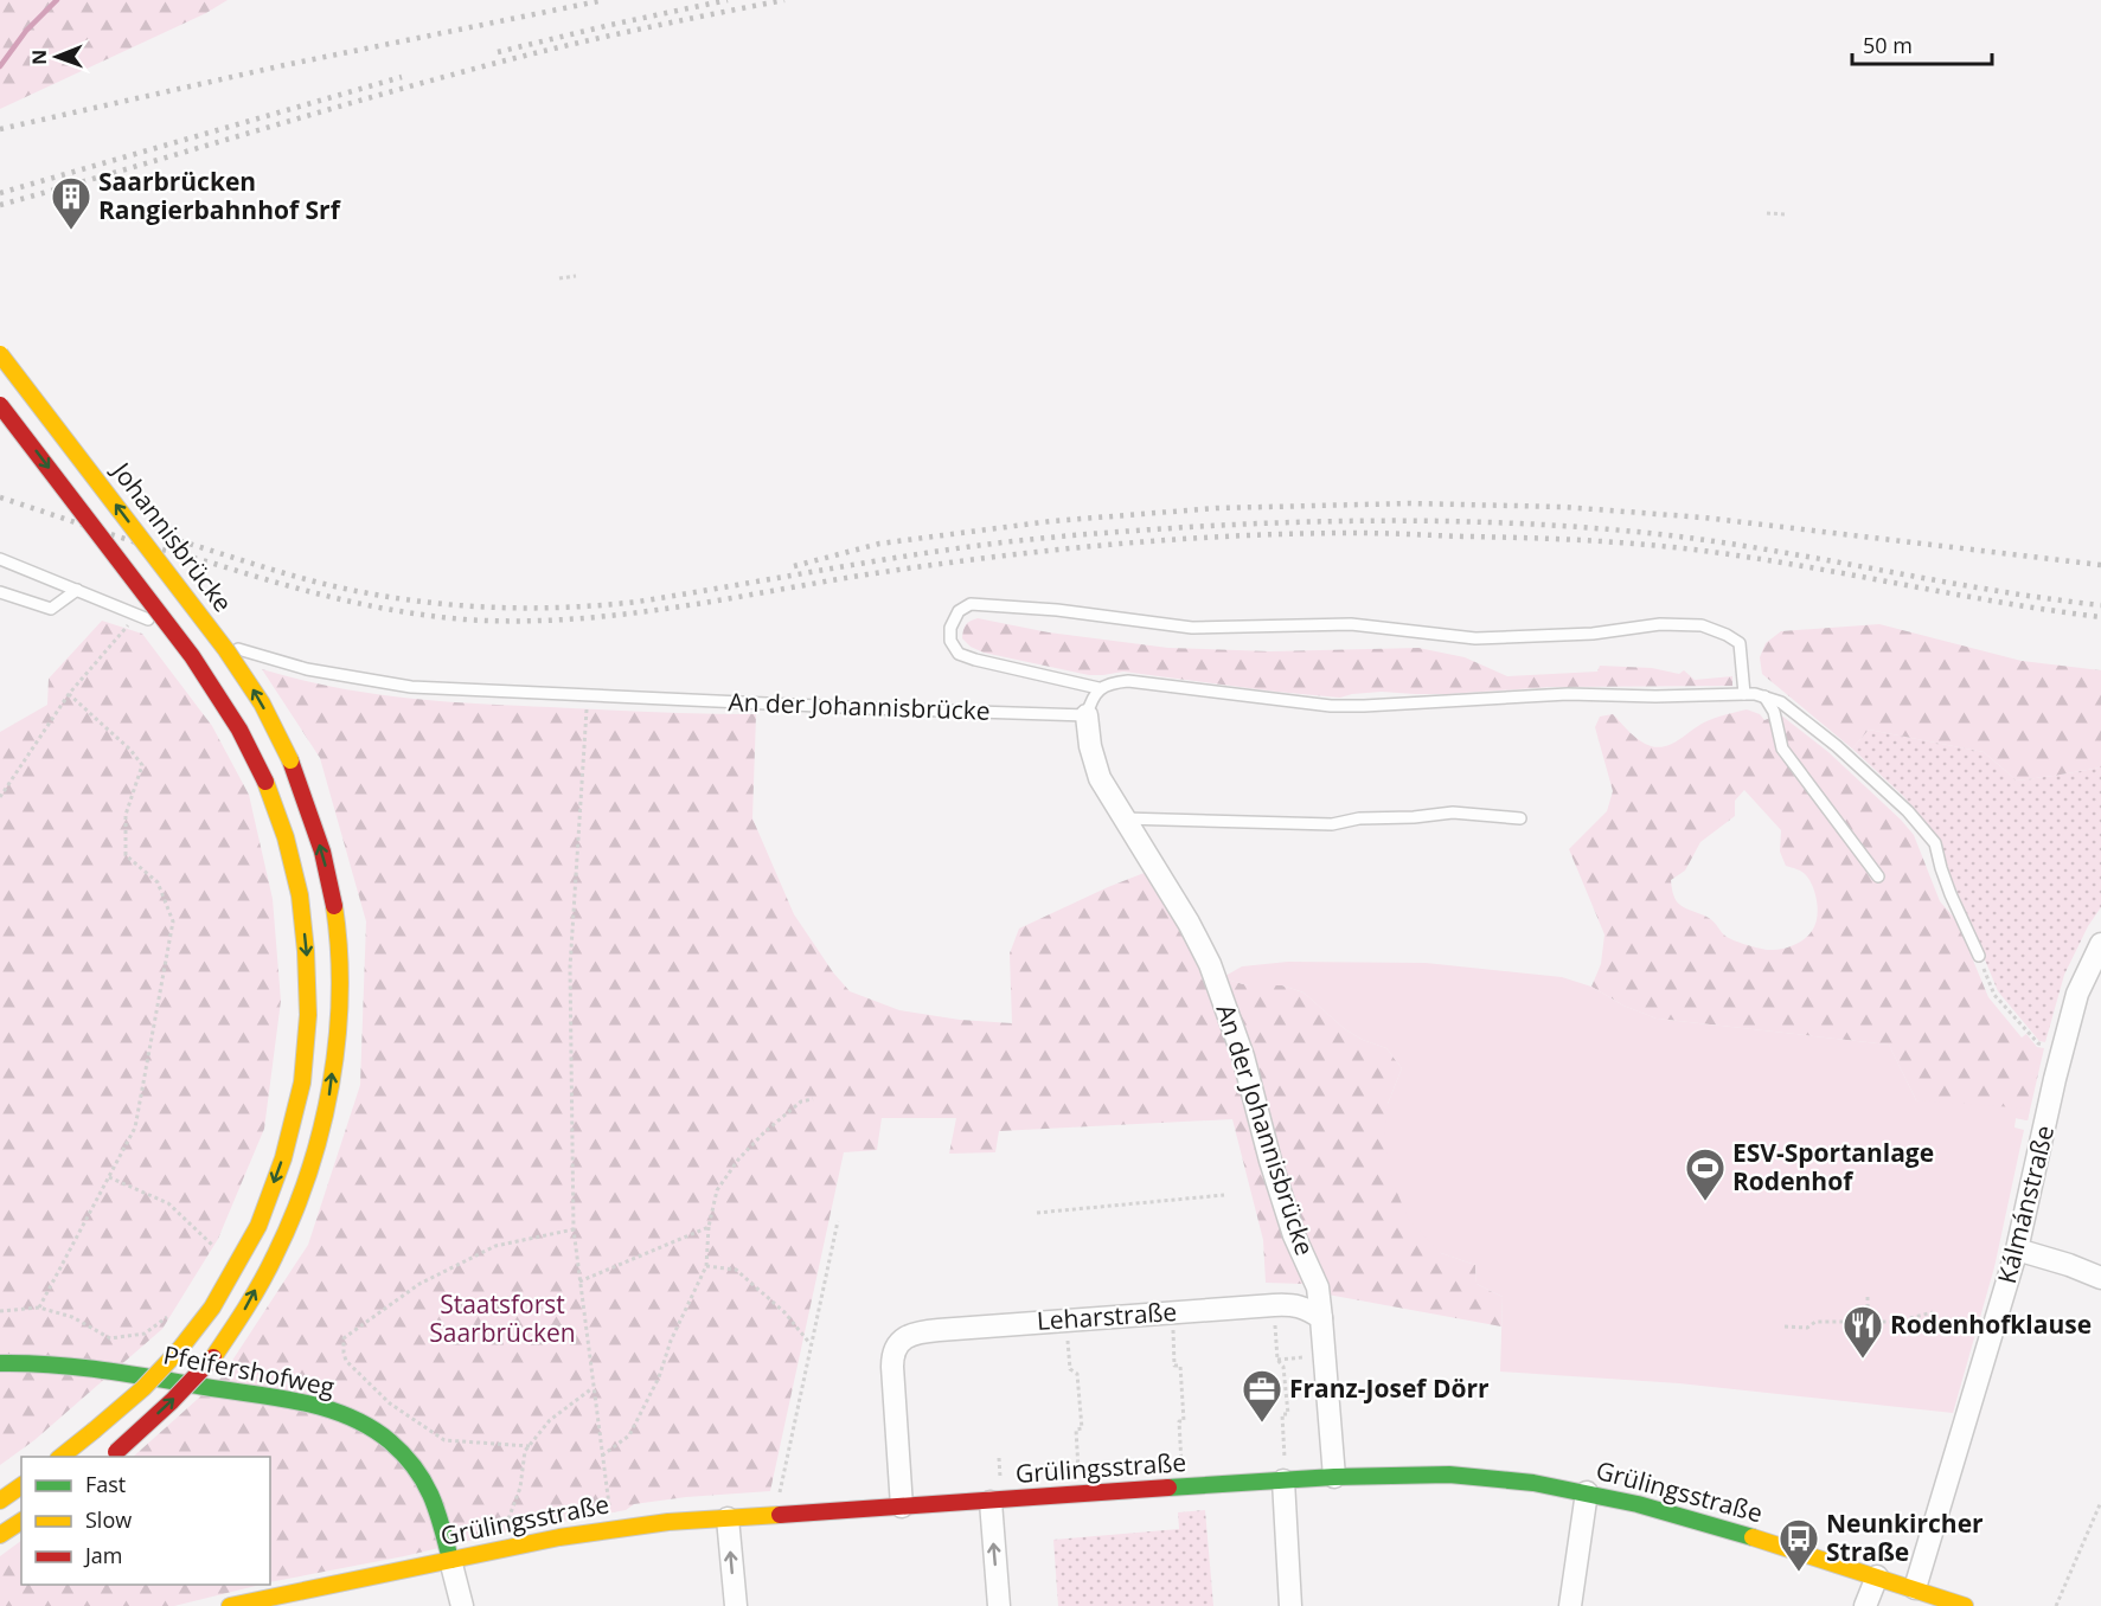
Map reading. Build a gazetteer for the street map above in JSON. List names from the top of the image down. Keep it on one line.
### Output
{"streets":{"main road":["Johannisbrücke","Pfeifershofweg","Grülingsstraße"],"street":["An der Johannisbrücke","Kálmánstraße","Leharstraße"]},"crossings":[["An der Johannisbrücke","Leharstraße"],["Kálmánstraße","Grülingsstraße"],["Leharstraße","Grülingsstraße"],["Pfeifershofweg","Grülingsstraße"]],"one_way":["Johannisbrücke"],"parks":["Staatsforst Saarbrücken"],"places":{"building":["Saarbrücken Rangierbahnhof Srf"],"sports":["ESV-Sportanlage Rodenhof"],"restaurant":["Rodenhofklause"],"office":["Franz-Josef Dörr"],"bus stop":["Neunkircher Straße"]},"legend":["Fast","Slow","Jam"],"scale_bar":"50 m","north":"left"}
